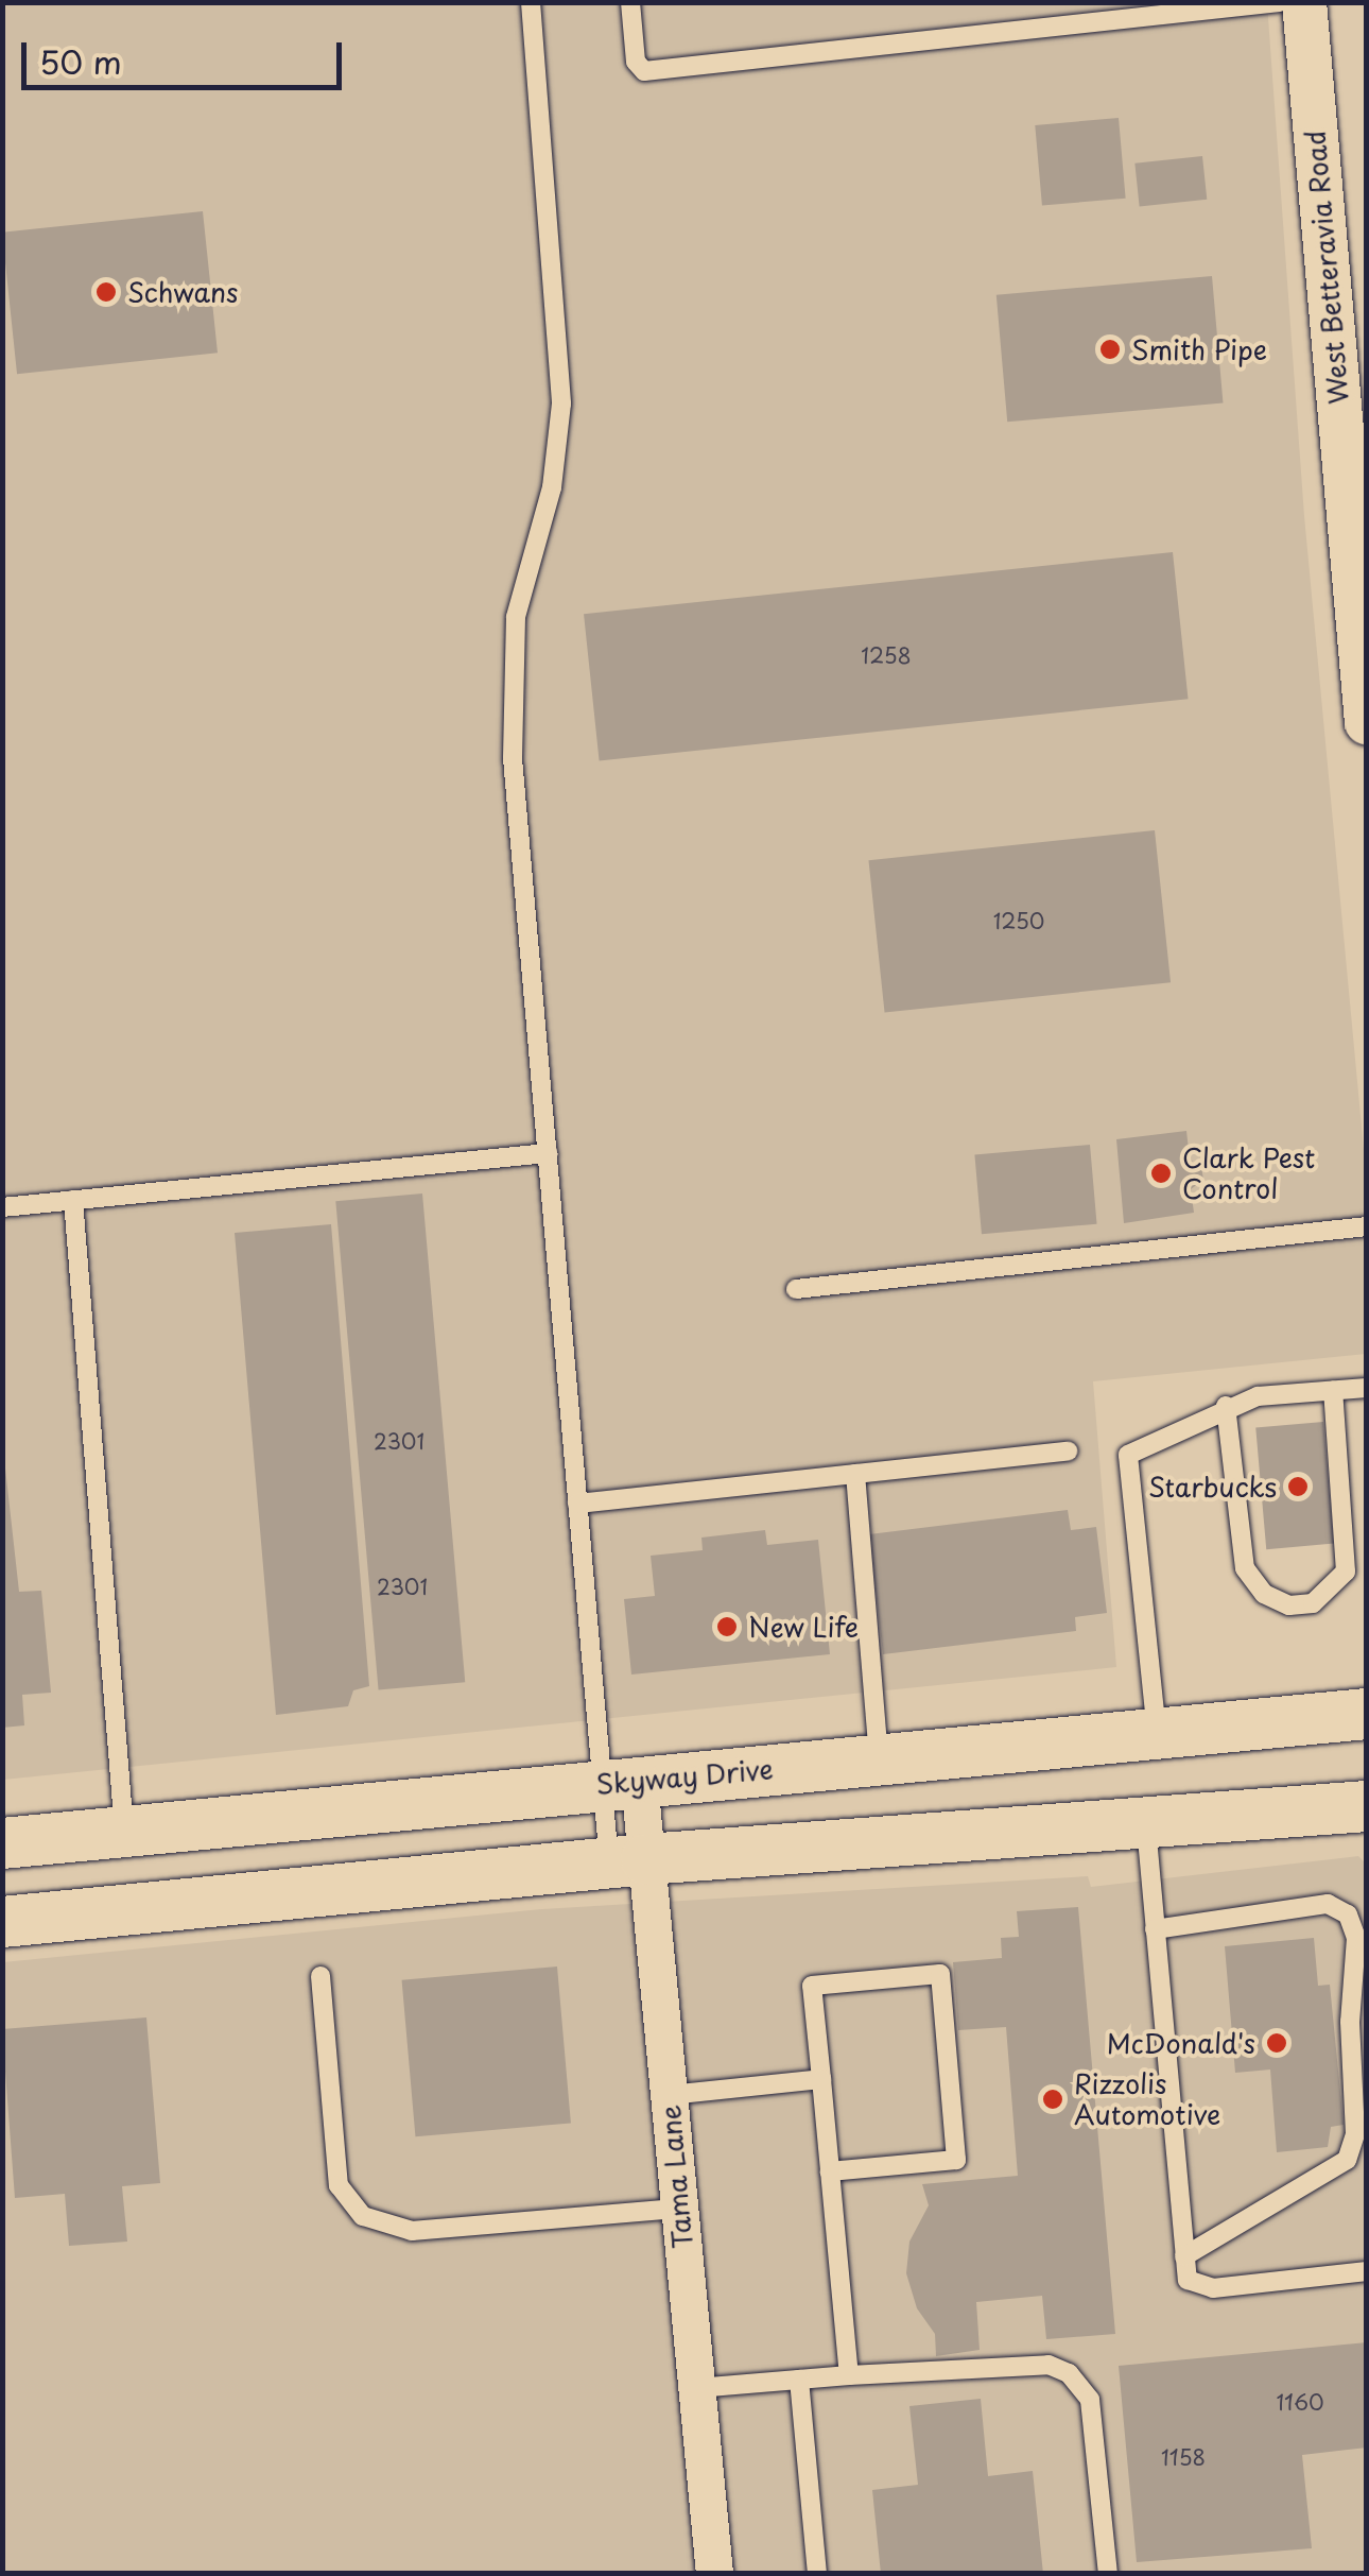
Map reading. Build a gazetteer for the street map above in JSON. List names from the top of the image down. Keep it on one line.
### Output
{"streets":{"main road":["Skyway Drive"],"street":["West Betteravia Road","Tama Lane"]},"crossings":[["Skyway Drive","Tama Lane"]],"places":["Schwans","Smith Pipe","Clark Pest Control","Starbucks","New Life","McDonald's","Rizzolis Automotive"],"house_numbers":["1258","1250","2301","2301","1160","1158"],"scale_bar":"50 m"}
